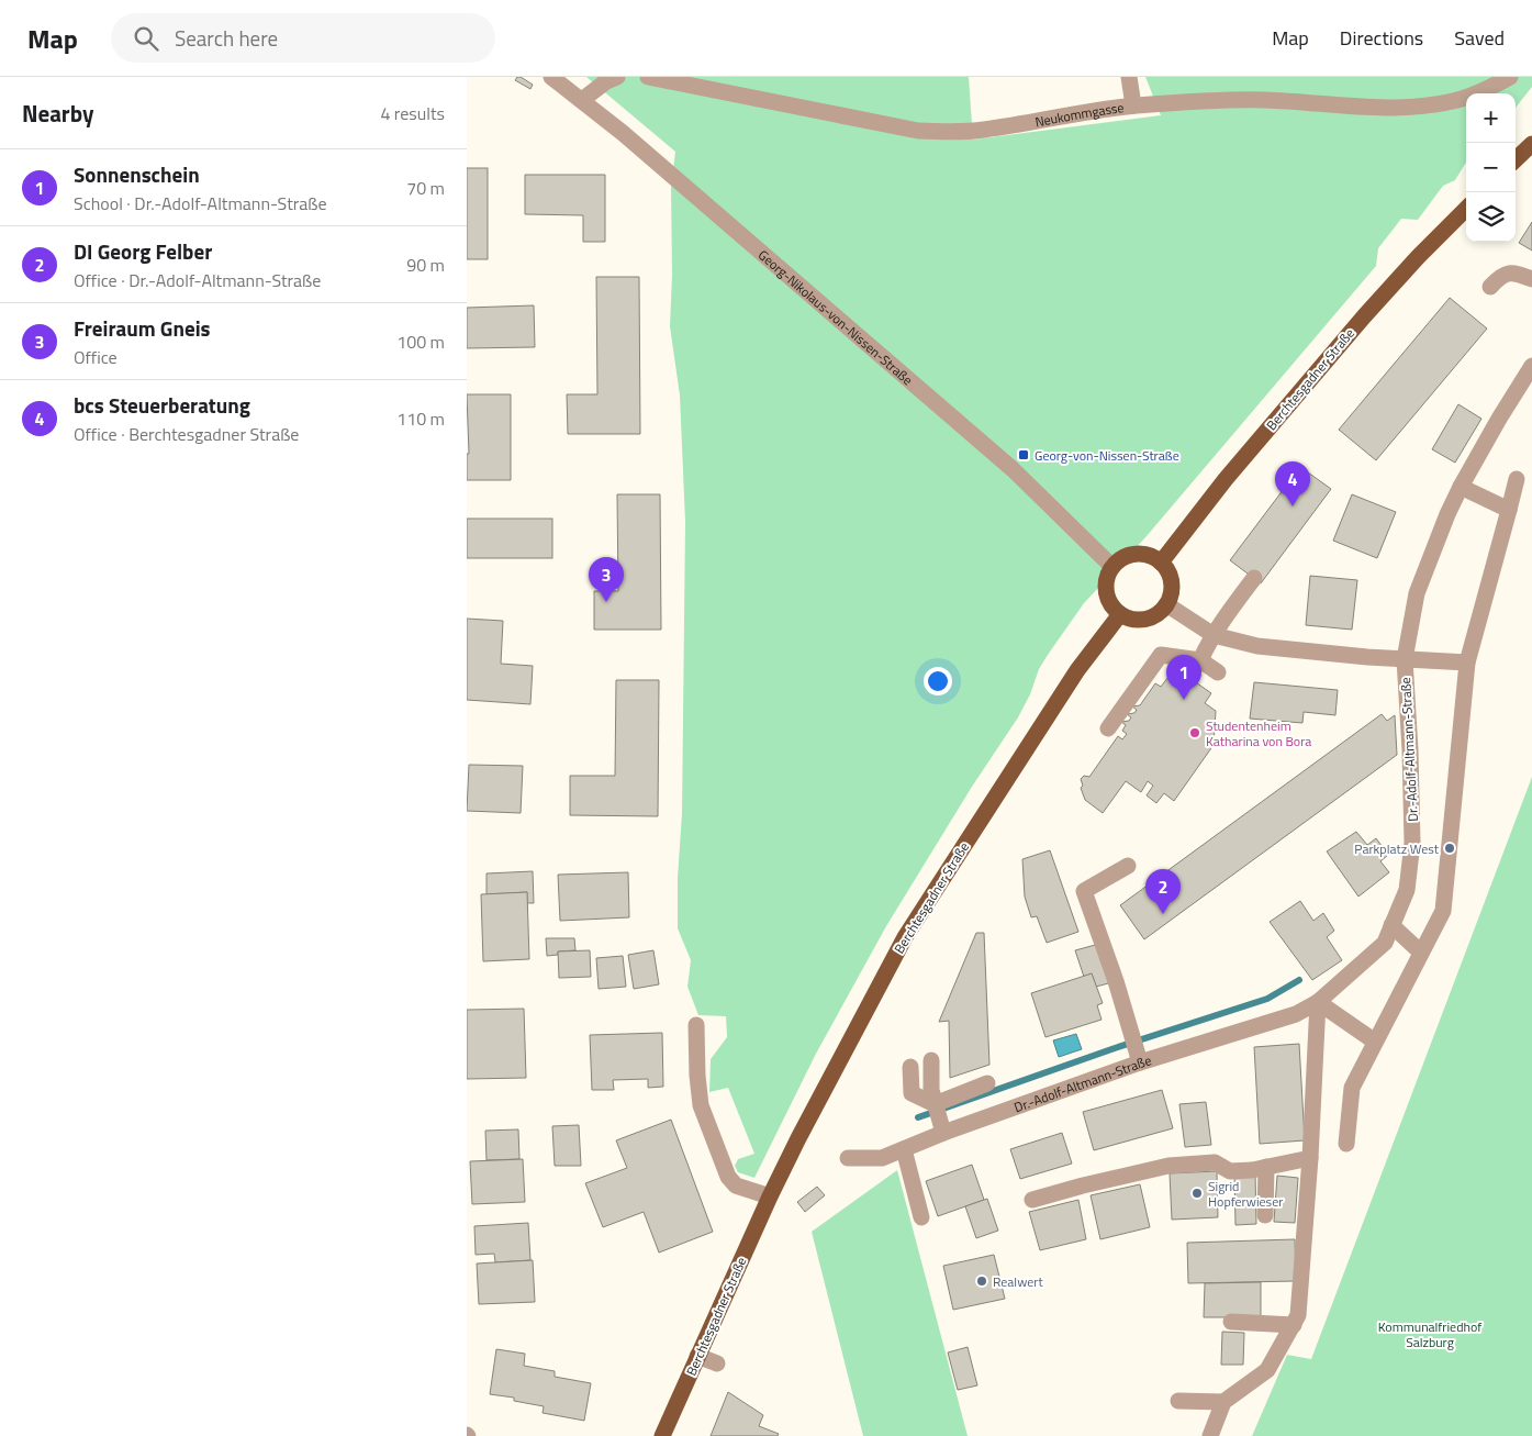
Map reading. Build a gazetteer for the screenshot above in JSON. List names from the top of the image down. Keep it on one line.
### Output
{"streets":{"main road":["Berchtesgadner Straße"],"street":["Neukommgasse","Georg-Nikolaus-von-Nissen-Straße","Dr.-Adolf-Altmann-Straße"]},"crossings":[["Georg-Nikolaus-von-Nissen-Straße","Berchtesgadner Straße"],["Georg-Nikolaus-von-Nissen-Straße","Dr.-Adolf-Altmann-Straße"],["Berchtesgadner Straße","Dr.-Adolf-Altmann-Straße"]],"parks":["Kommunalfriedhof Salzburg"],"places":{"transit":["Georg-von-Nissen-Straße"],"other":["Studentenheim Katharina von Bora","Parkplatz West","Sigrid Hopferwieser","Realwert"]},"page":{"header":"Map","search":"Search here","nav":["Map","Directions","Saved"],"heading":["Nearby","4 results"],"map_buttons":["+","−"],"list":[{"mark":"1","name":"Sonnenschein","note":"School · Dr.-Adolf-Altmann-Straße","value":"70 m"},{"mark":"2","name":"DI Georg Felber","note":"Office · Dr.-Adolf-Altmann-Straße","value":"90 m"},{"mark":"3","name":"Freiraum Gneis","note":"Office","value":"100 m"},{"mark":"4","name":"bcs Steuerberatung","note":"Office · Berchtesgadner Straße","value":"110 m"}],"pins":["4","3","1","2"]}}
